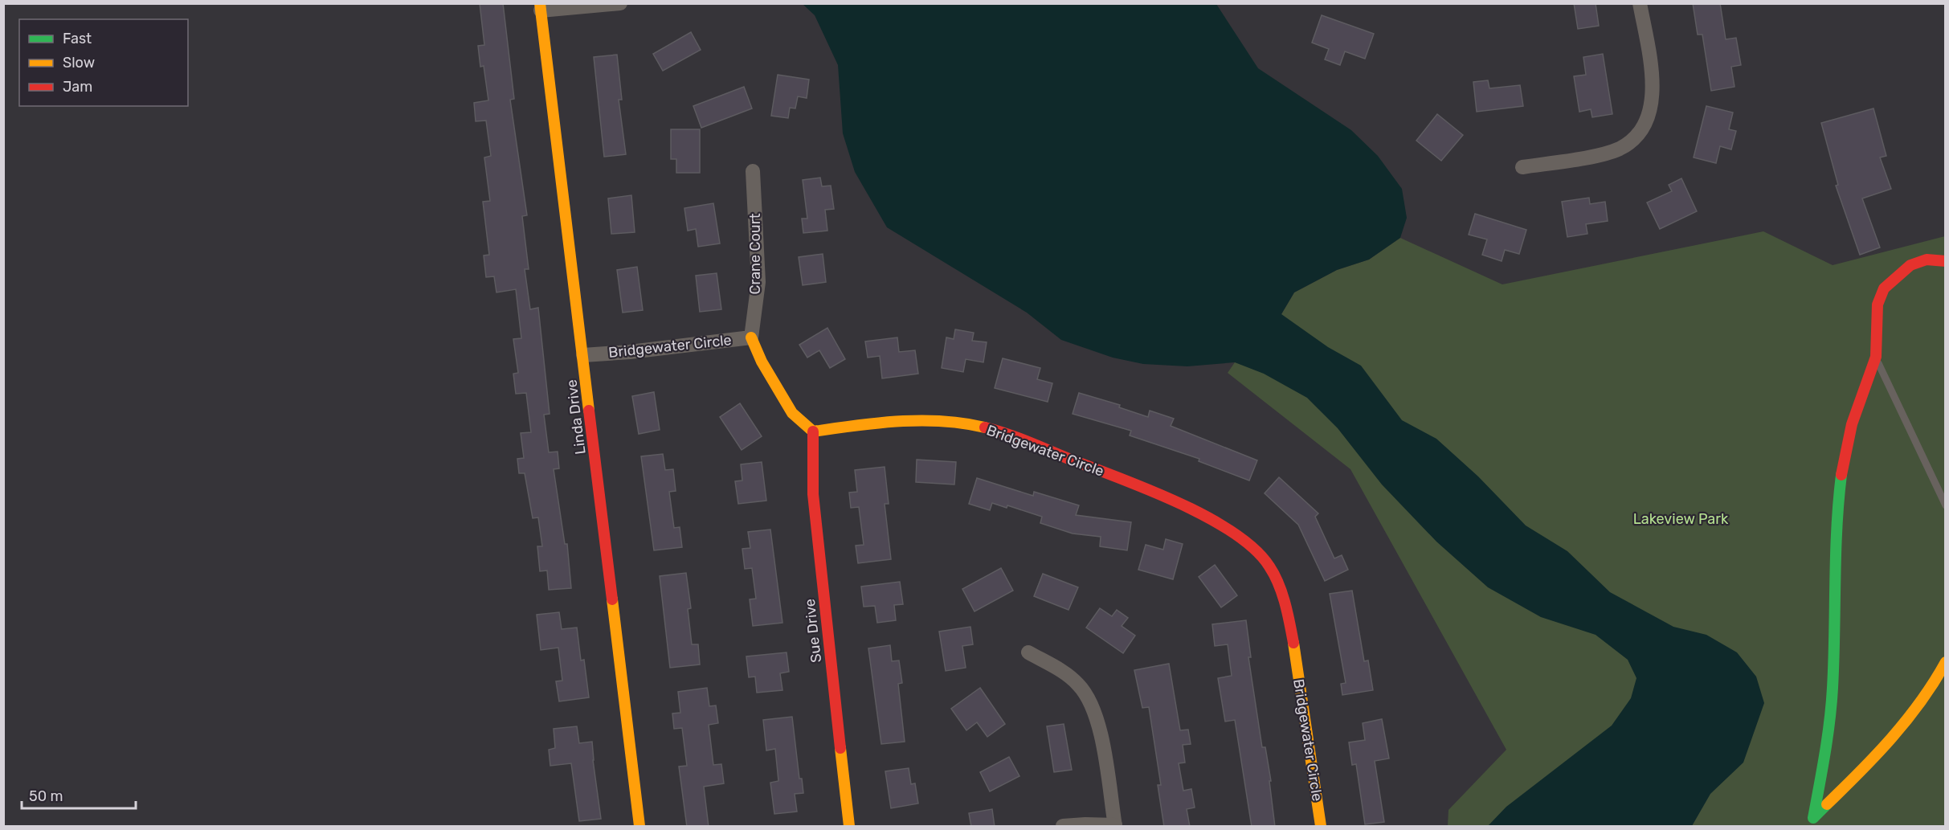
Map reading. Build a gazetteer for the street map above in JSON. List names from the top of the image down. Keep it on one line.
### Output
{"streets":{"street":["Crane Court","Bridgewater Circle","Linda Drive","Sue Drive"]},"crossings":[["Crane Court","Bridgewater Circle"],["Bridgewater Circle","Linda Drive"],["Bridgewater Circle","Sue Drive"]],"parks":["Lakeview Park"],"legend":["Fast","Slow","Jam"],"scale_bar":"50 m"}
